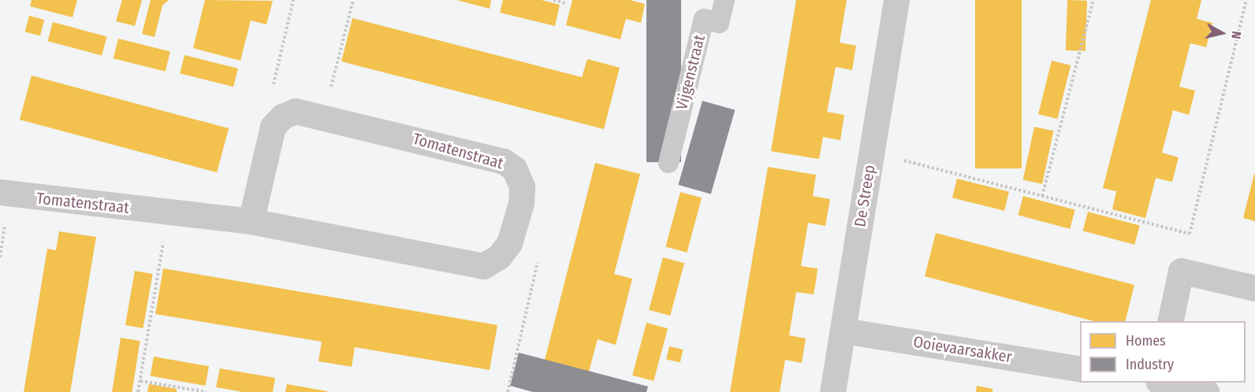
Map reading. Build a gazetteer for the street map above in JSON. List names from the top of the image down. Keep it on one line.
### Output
{"streets":{"street":["Tomatenstraat","De Streep","Ooievaarsakker"],"lane":["Vijgenstraat"]},"crossings":[["De Streep","Ooievaarsakker"]],"legend":["Homes","Industry"],"north":"right"}
